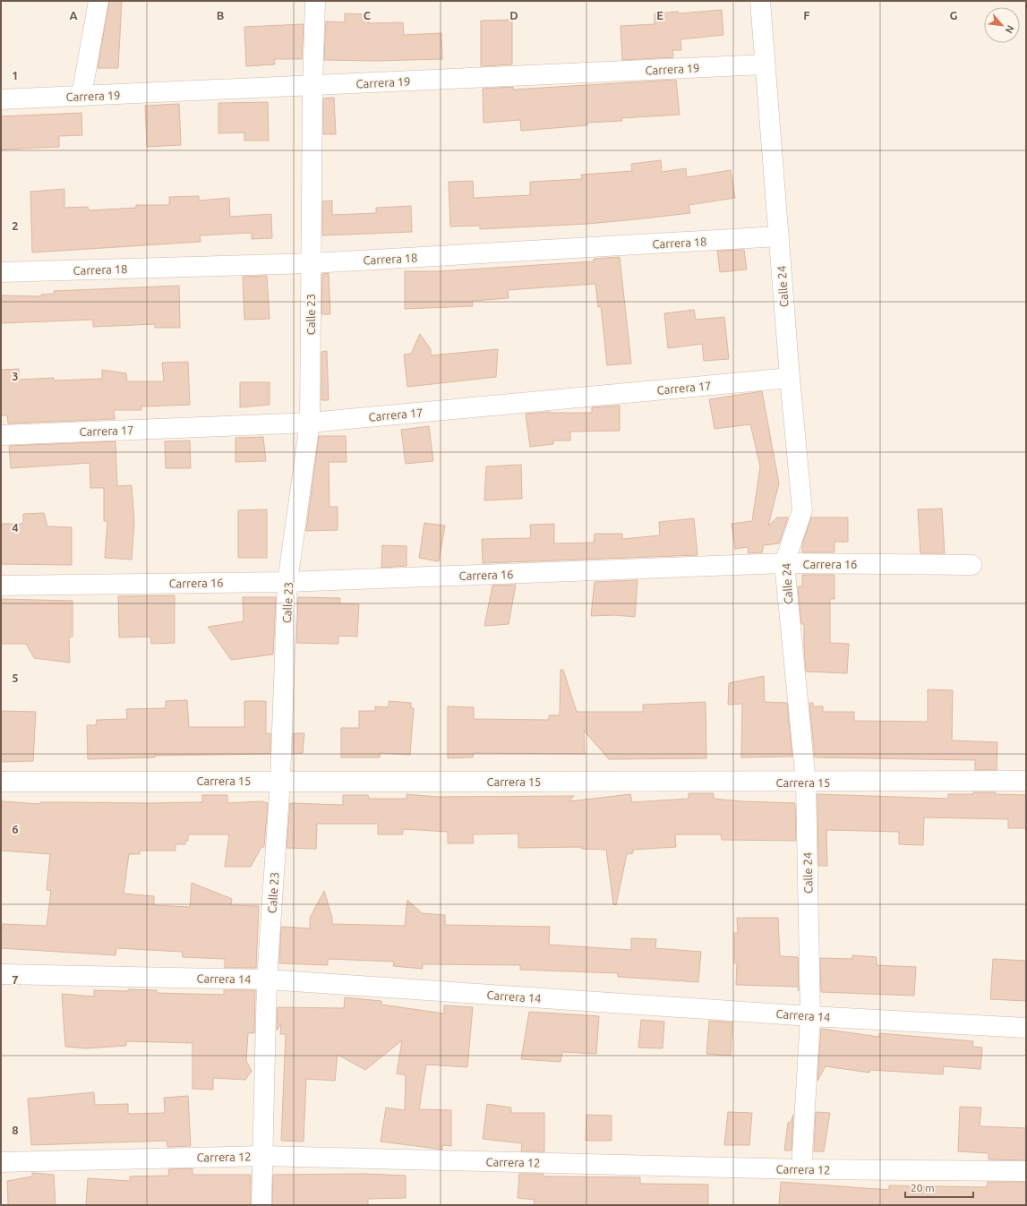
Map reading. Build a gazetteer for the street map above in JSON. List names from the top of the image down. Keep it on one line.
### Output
{"streets":{"street":["Carrera 19","Carrera 18","Calle 24","Calle 23","Carrera 17","Carrera 16","Carrera 15","Carrera 14","Carrera 12"]},"crossings":[["Carrera 19","Calle 24"],["Carrera 19","Calle 23"],["Carrera 18","Calle 24"],["Carrera 18","Calle 23"],["Calle 24","Carrera 17"],["Calle 24","Carrera 16"],["Calle 24","Carrera 15"],["Calle 24","Carrera 14"],["Calle 24","Carrera 12"],["Calle 23","Carrera 17"],["Calle 23","Carrera 16"],["Calle 23","Carrera 15"],["Calle 23","Carrera 14"],["Calle 23","Carrera 12"]],"scale_bar":"20 m","north":"bottom right","grid":{"columns":["A","B","C","D","E","F","G"],"rows":["1","2","3","4","5","6","7","8"]}}
